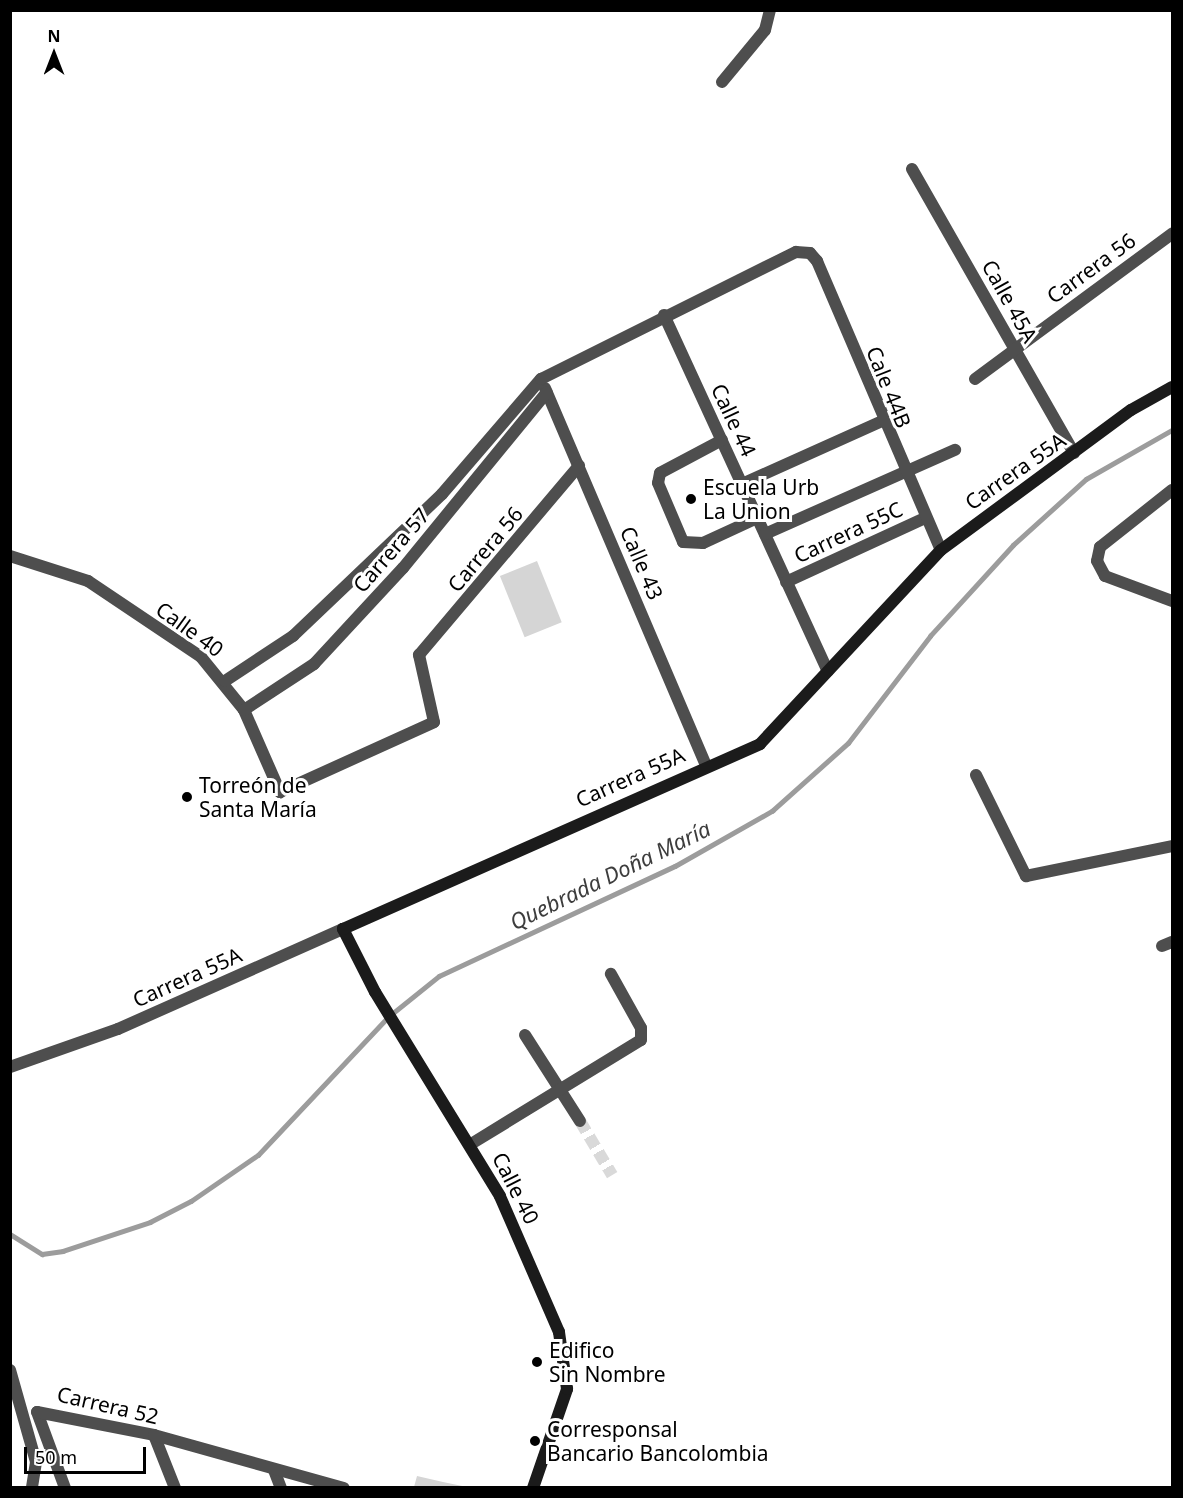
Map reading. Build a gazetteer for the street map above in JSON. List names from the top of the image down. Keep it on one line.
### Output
{"streets":{"street":["Carrera 56","Calle 45A","Cale 44B","Calle 44","Carrera 55A","Carrera 55C","Carrera 57","Calle 43","Calle 40","Carrera 52"]},"crossings":[["Carrera 56","Calle 45A"],["Carrera 56","Calle 43"],["Carrera 56","Calle 40"],["Calle 45A","Carrera 55A"],["Cale 44B","Calle 44"],["Cale 44B","Carrera 55A"],["Cale 44B","Carrera 55C"],["Calle 44","Carrera 55A"],["Calle 44","Carrera 55C"],["Carrera 55A","Calle 43"],["Carrera 55A","Calle 40"],["Carrera 57","Calle 43"],["Carrera 57","Calle 40"]],"water":["Quebrada Doña María"],"places":["Escuela Urb La Union","Torreón de Santa María","Edifico Sin Nombre","Corresponsal Bancario Bancolombia"],"scale_bar":"50 m","north":"top"}
